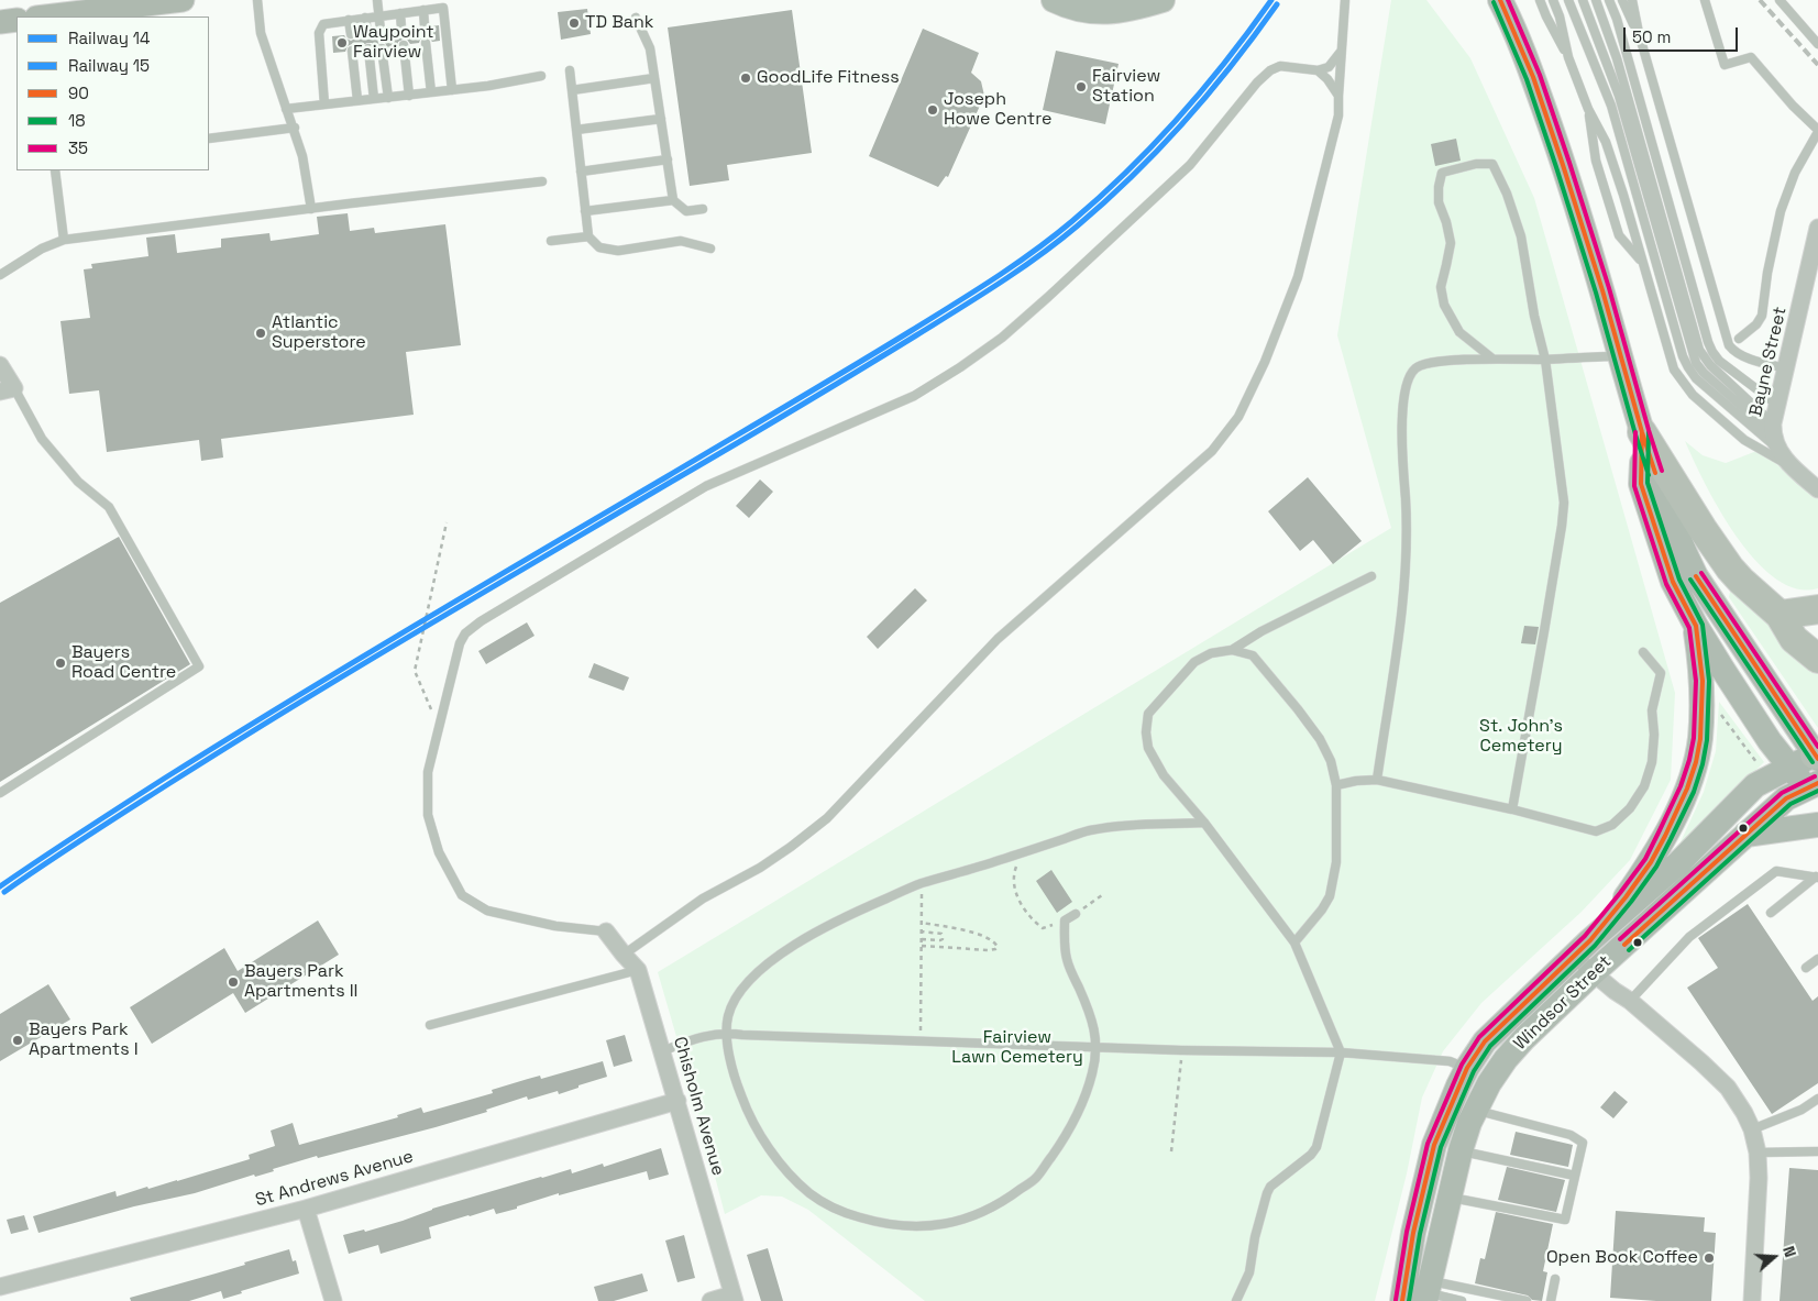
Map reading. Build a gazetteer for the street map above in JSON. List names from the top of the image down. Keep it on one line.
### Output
{"streets":{"main road":["Windsor Street"],"street":["Bayne Street","Chisholm Avenue","St Andrews Avenue"]},"crossings":[["Chisholm Avenue","St Andrews Avenue"]],"parks":["St. John's Cemetery","Fairview Lawn Cemetery"],"places":["TD Bank","Waypoint Fairview","GoodLife Fitness","Fairview Station","Joseph Howe Centre","Atlantic Superstore","Bayers Road Centre","Bayers Park Apartments II","Bayers Park Apartments I","Open Book Coffee"],"lines":["rail line 14","transit line 90","transit line 35","transit line 18","rail line 15"],"legend":["Railway 14","Railway 15","90","18","35"],"scale_bar":"50 m","north":"right"}
